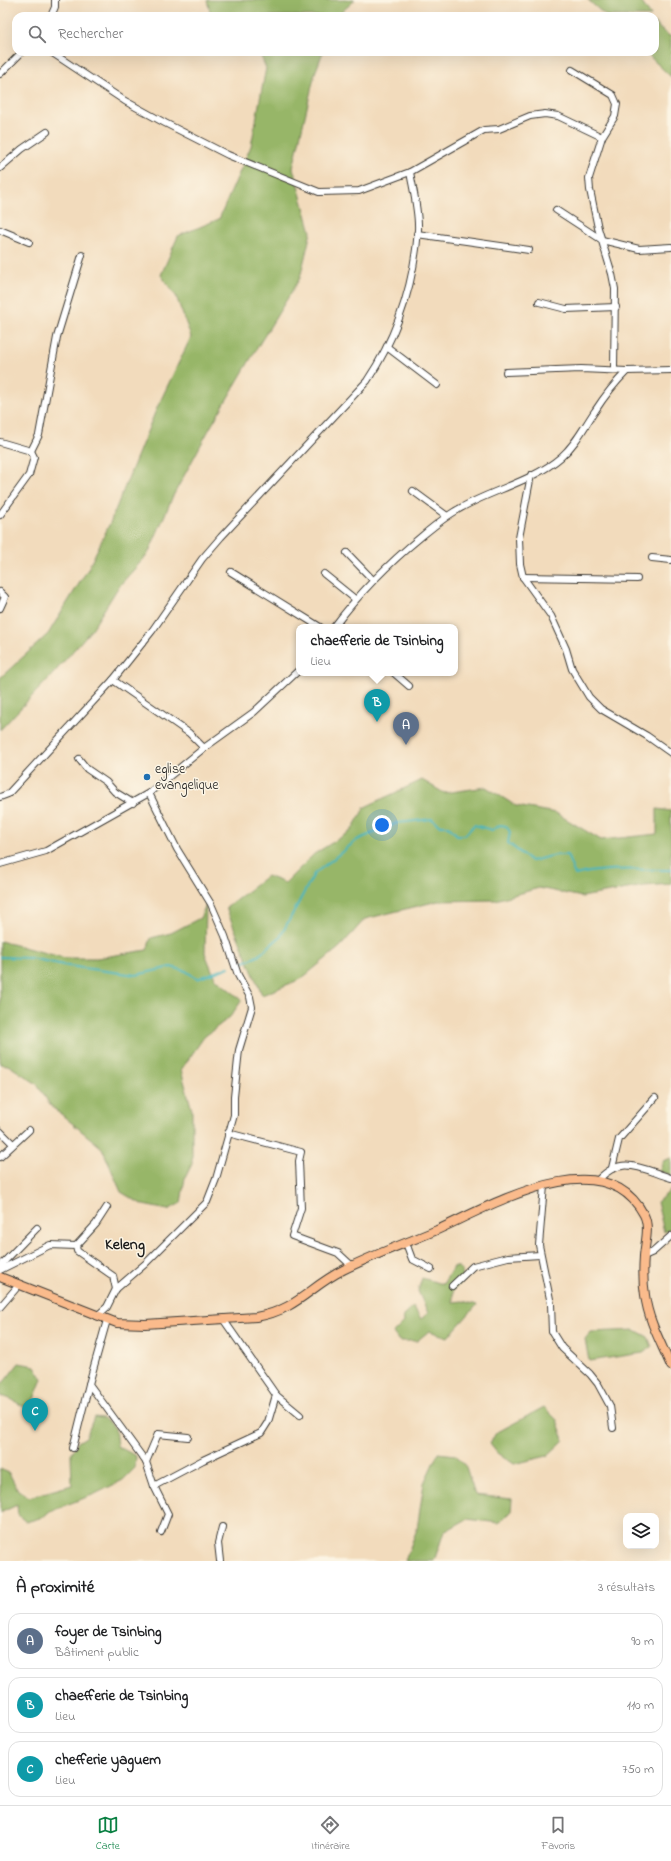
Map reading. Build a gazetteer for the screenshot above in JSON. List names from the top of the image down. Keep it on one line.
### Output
{"districts":["Keleng"],"places":["eglise evangelique"],"page":{"search":"Rechercher","popup":["chaefferie de Tsinbing","Lieu"],"pins":["B","A","C"],"heading":["À proximité","3 résultats"],"list":[{"mark":"A","name":"foyer de Tsinbing","note":"Bâtiment public","value":"90 m"},{"mark":"B","name":"chaefferie de Tsinbing","note":"Lieu","value":"110 m"},{"mark":"C","name":"chefferie yaguem","note":"Lieu","value":"750 m"}],"nav":["Carte","Itinéraire","Favoris"]}}
